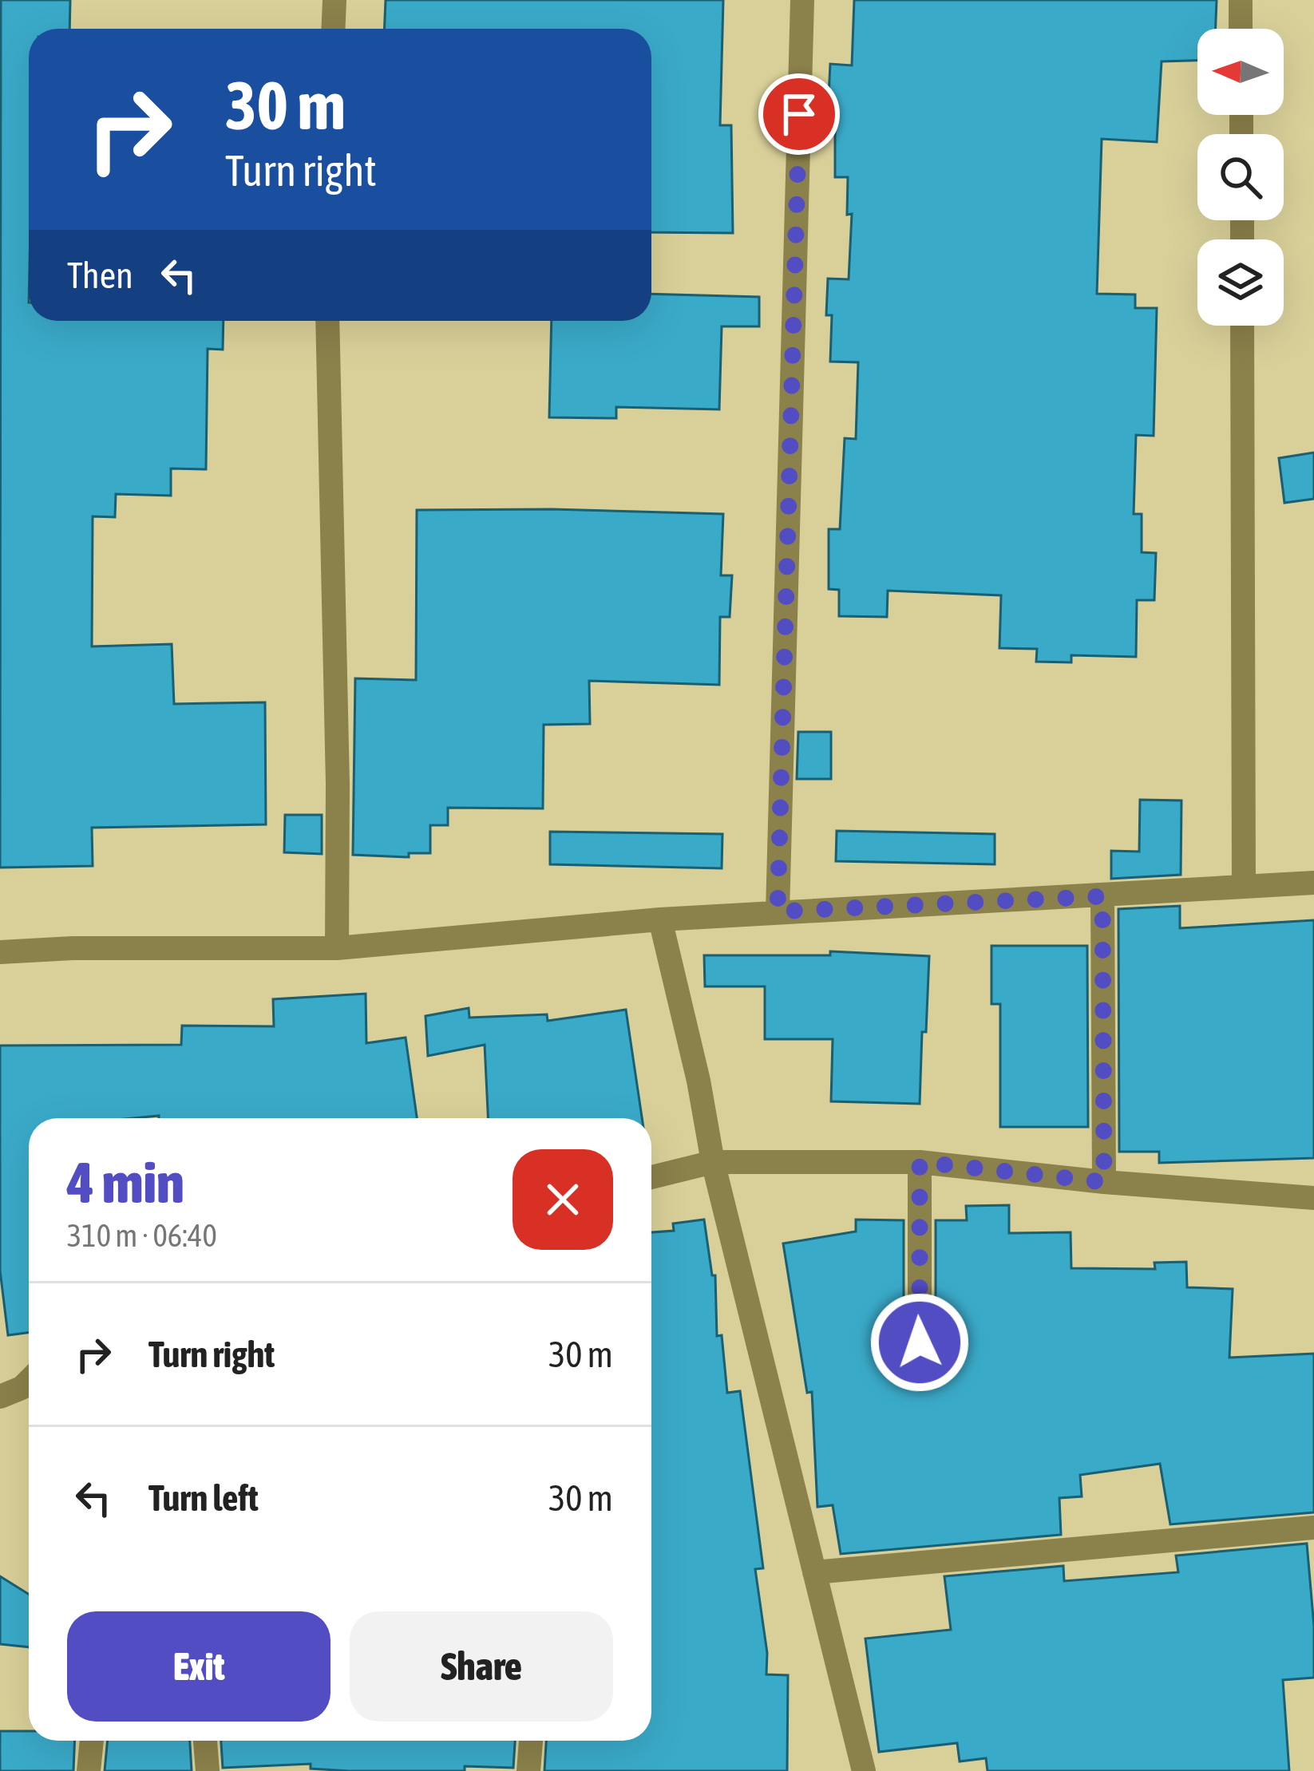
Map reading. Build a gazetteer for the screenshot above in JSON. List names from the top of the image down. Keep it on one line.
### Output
{"north":"left","page":{"turn":["30 m","Turn right"],"then":"Then","heading":["4 min","310 m · 06:40"],"list":[{"name":"Turn right","value":"30 m"},{"name":"Turn left","value":"30 m"}],"buttons":["Exit","Share"]}}
